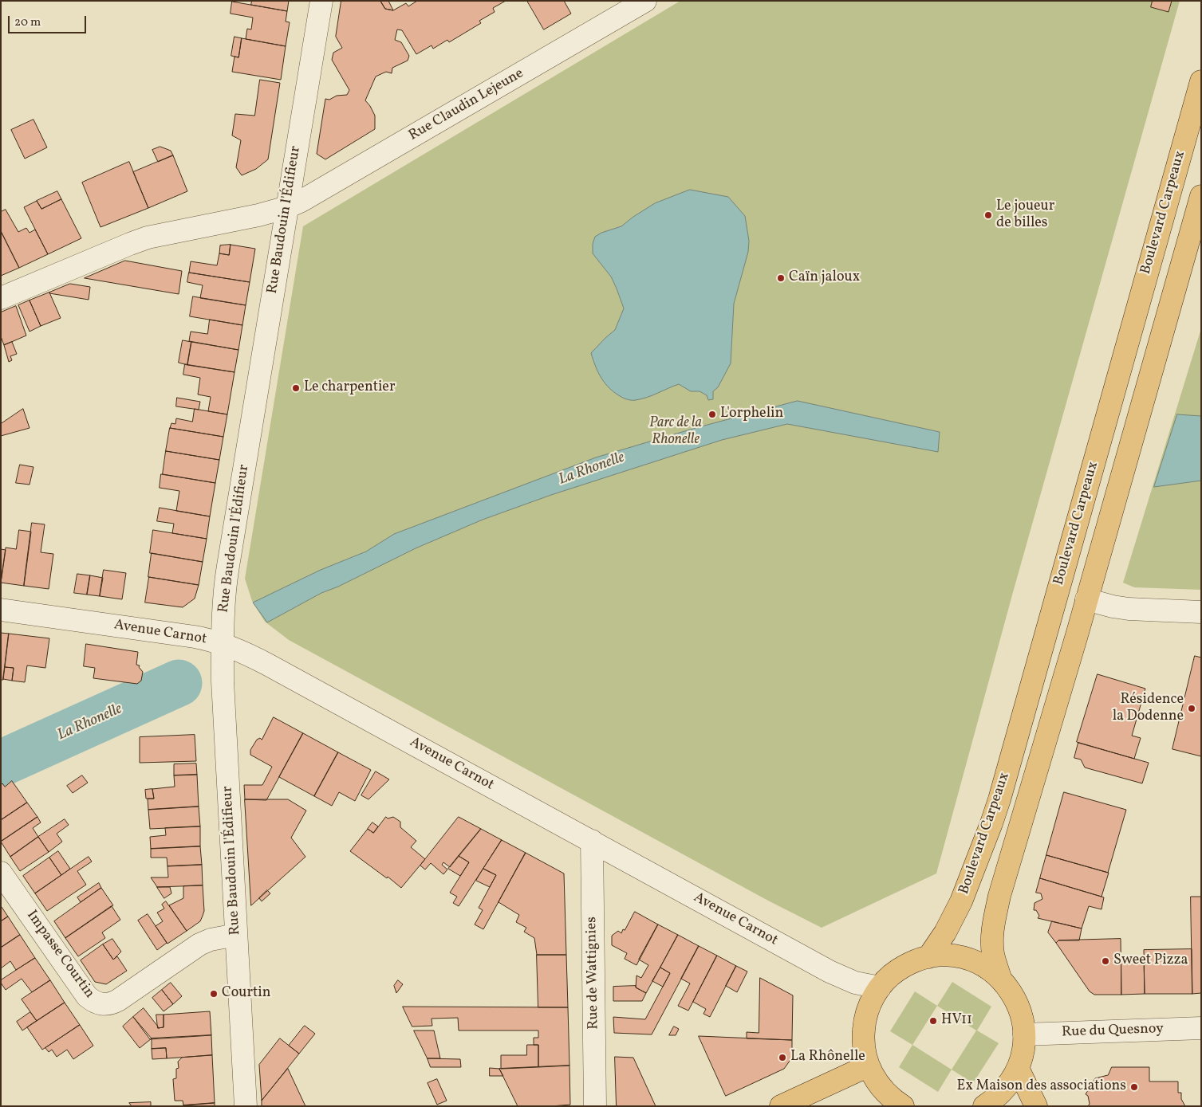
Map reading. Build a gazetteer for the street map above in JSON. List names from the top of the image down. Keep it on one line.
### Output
{"streets":{"main road":["Boulevard Carpeaux"],"street":["Rue Claudin Lejeune","Rue Baudouin l'Édifieur","Avenue Carnot","Impasse Courtin","Rue de Wattignies","Rue du Quesnoy"]},"crossings":[["Rue Claudin Lejeune","Rue Baudouin l'Édifieur"],["Rue Baudouin l'Édifieur","Avenue Carnot"],["Rue Baudouin l'Édifieur","Impasse Courtin"],["Avenue Carnot","Rue de Wattignies"]],"water":["La Rhonelle"],"parks":["Parc de la Rhonelle"],"places":["Le joueur de billes","Caïn jaloux","Le charpentier","L'orphelin","Résidence la Dodenne","Sweet Pizza","Courtin","HV11","La Rhônelle","Ex Maison des associations"],"scale_bar":"20 m"}
